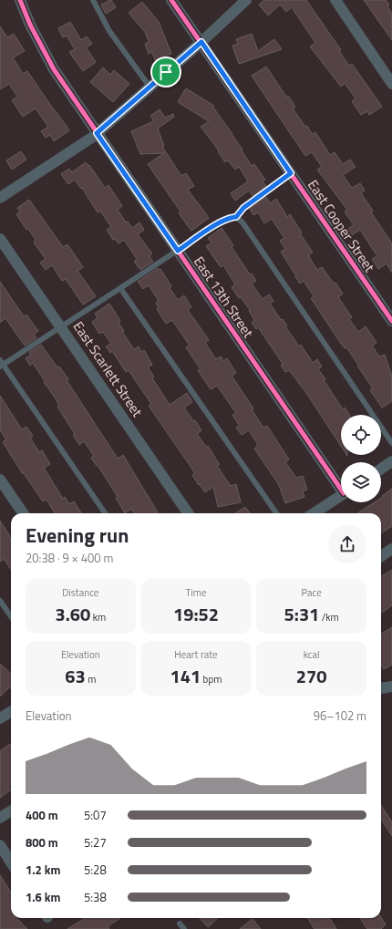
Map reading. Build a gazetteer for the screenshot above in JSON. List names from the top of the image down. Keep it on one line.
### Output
{"streets":{"street":["East Cooper Street","East 13th Street","East Scarlett Street"]},"page":{"heading":["Evening run","20:38 · 9 × 400 m"],"stats":[["Distance","3.60 km"],["Time","19:52"],["Pace","5:31 /km"],["Elevation","63 m"],["Heart rate","141 bpm"],["kcal","270"]],"chart":["Elevation","96–102 m"],"list":[{"name":"400 m","note":"5:07"},{"name":"800 m","note":"5:27"},{"name":"1.2 km","note":"5:28"},{"name":"1.6 km","note":"5:38"}]}}
